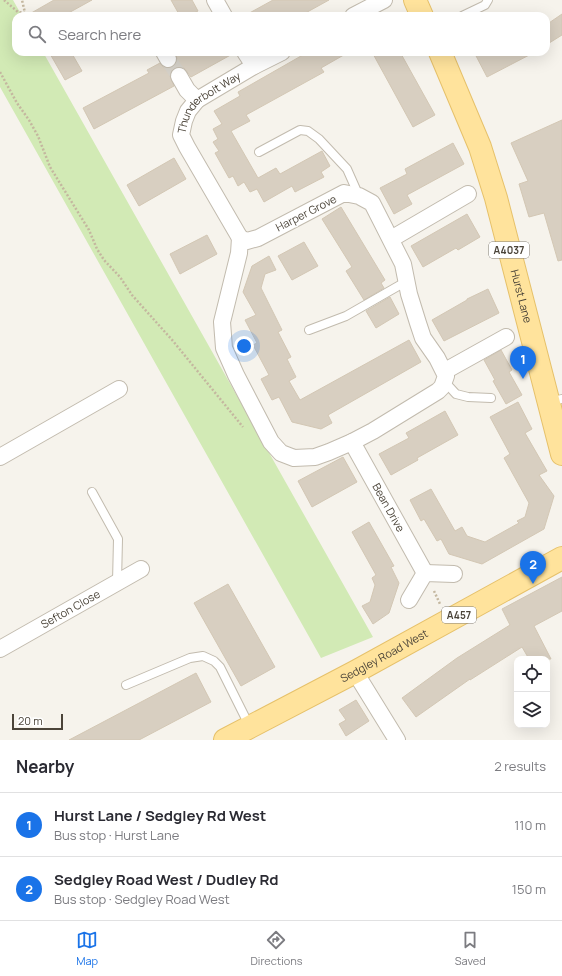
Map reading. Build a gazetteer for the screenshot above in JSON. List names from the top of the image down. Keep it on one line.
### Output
{"streets":{"main road":["A4037","Hurst Lane","A457","Sedgley Road West"],"street":["Thunderbolt Way","Harper Grove","Bean Drive","Sefton Close"]},"crossings":[["Thunderbolt Way","Harper Grove"]],"scale_bar":"20 m","page":{"search":"Search here","pins":["1","2"],"scale":"20 m","heading":["Nearby","2 results"],"list":[{"mark":"1","name":"Hurst Lane / Sedgley Rd West","note":"Bus stop · Hurst Lane","value":"110 m"},{"mark":"2","name":"Sedgley Road West / Dudley Rd","note":"Bus stop · Sedgley Road West","value":"150 m"}],"nav":["Map","Directions","Saved"]}}
